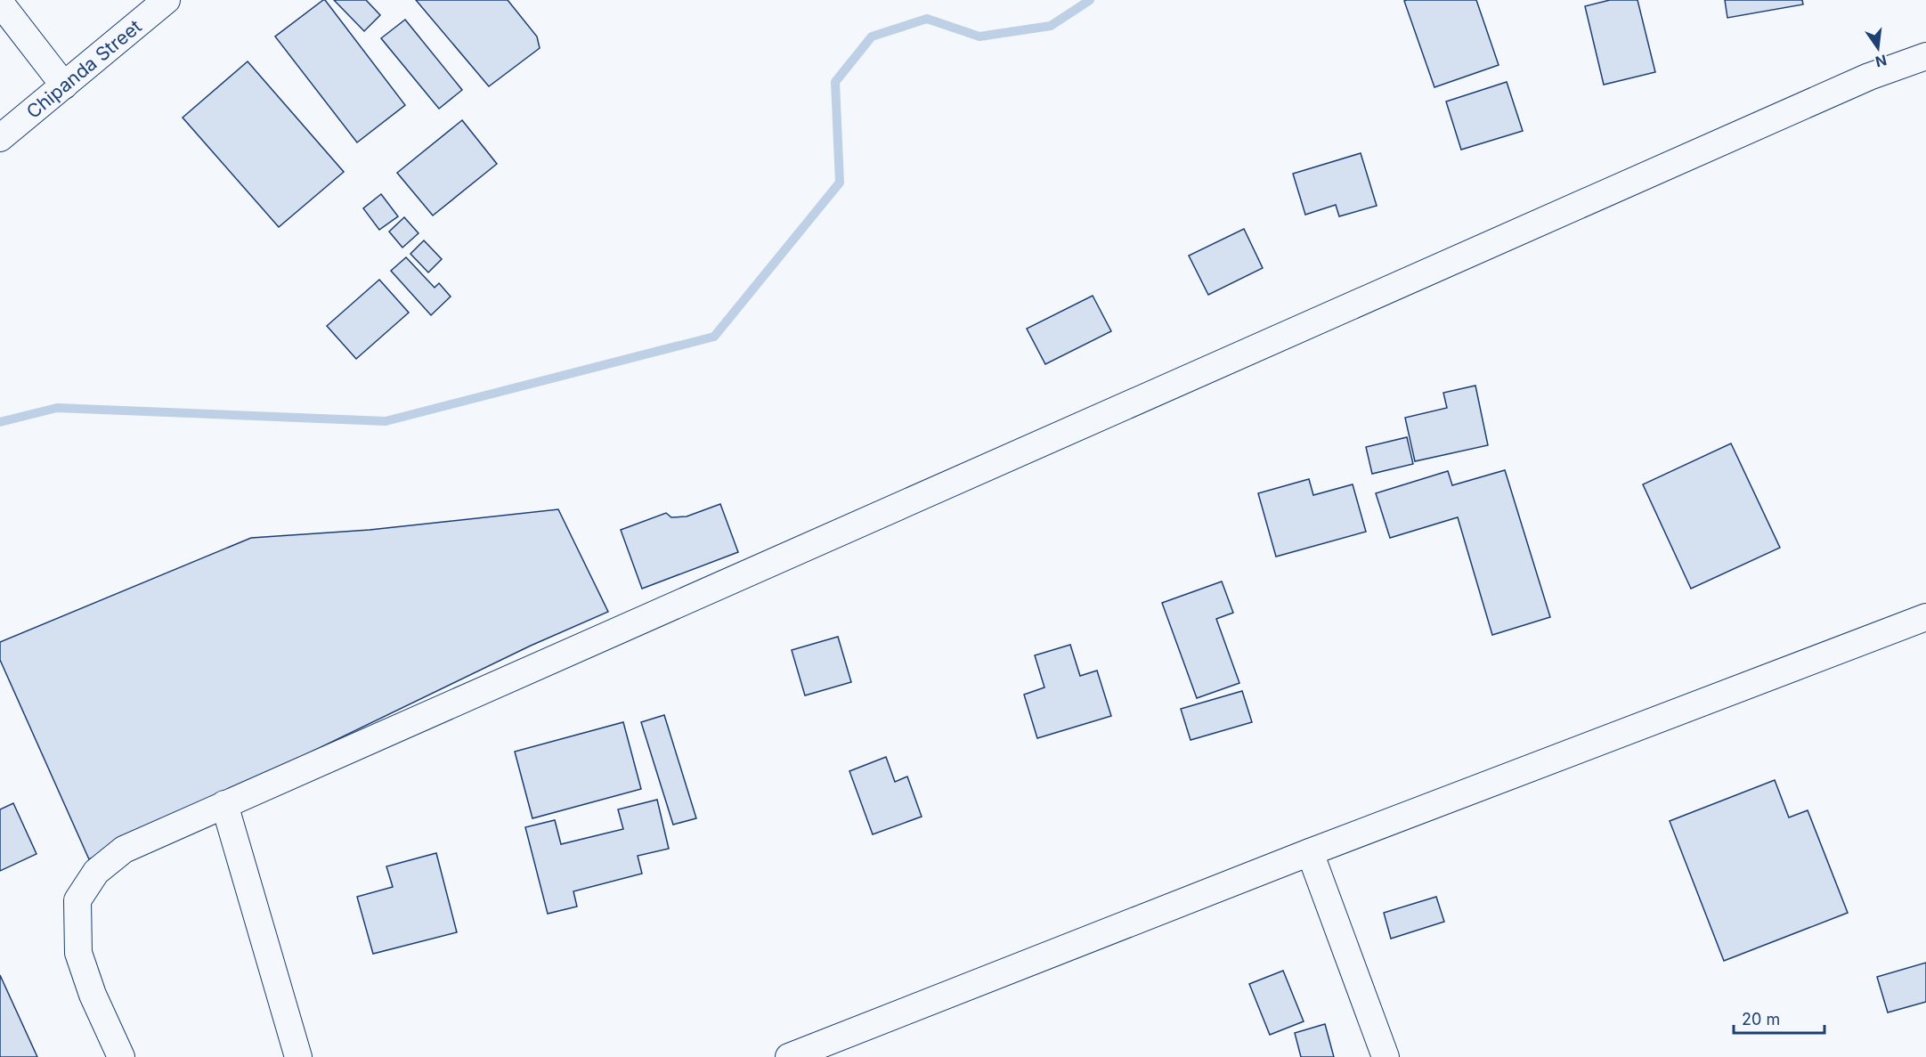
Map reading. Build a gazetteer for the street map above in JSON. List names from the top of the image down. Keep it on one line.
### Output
{"streets":{"street":["Chipanda Street"]},"scale_bar":"20 m","north":"bottom"}
